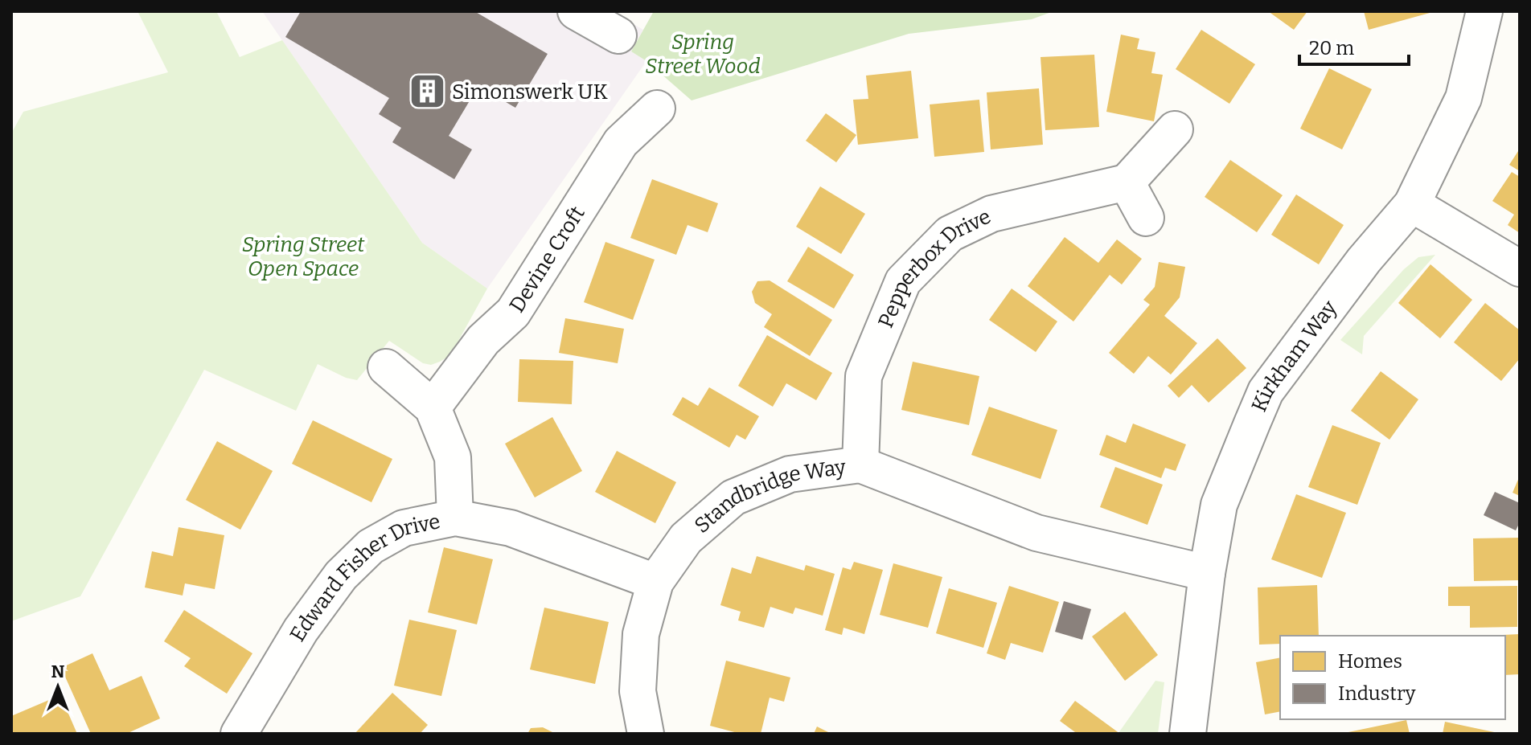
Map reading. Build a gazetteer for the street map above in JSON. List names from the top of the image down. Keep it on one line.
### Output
{"streets":{"street":["Devine Croft","Pepperbox Drive","Kirkham Way","Standbridge Way","Edward Fisher Drive"]},"crossings":[["Pepperbox Drive","Standbridge Way"],["Kirkham Way","Standbridge Way"],["Standbridge Way","Edward Fisher Drive"]],"parks":["Spring Street Wood","Spring Street Open Space"],"places":{"building":["Simonswerk UK"]},"legend":["Homes","Industry"],"scale_bar":"20 m","north":"top"}
